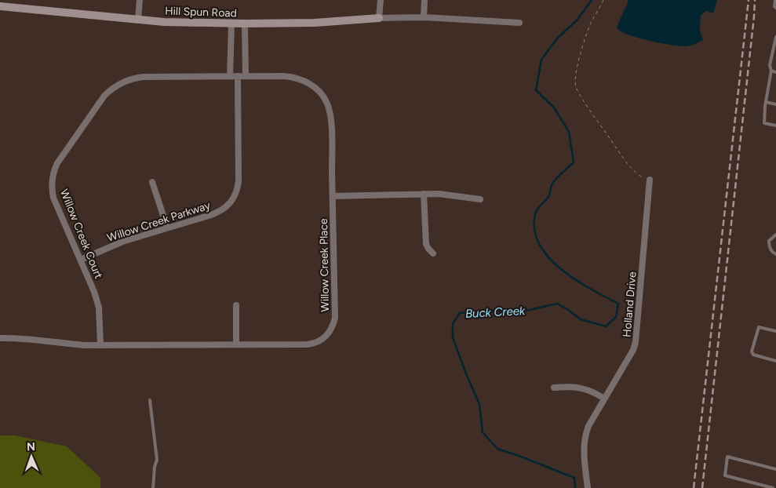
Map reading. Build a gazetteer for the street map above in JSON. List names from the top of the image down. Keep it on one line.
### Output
{"streets":{"street":["Hill Spun Road","Willow Creek Parkway","Willow Creek Court","Willow Creek Place","Holland Drive"]},"crossings":[["Willow Creek Parkway","Willow Creek Court"],["Willow Creek Parkway","Willow Creek Place"],["Willow Creek Court","Willow Creek Place"]],"water":["Buck Creek"],"north":"top"}
